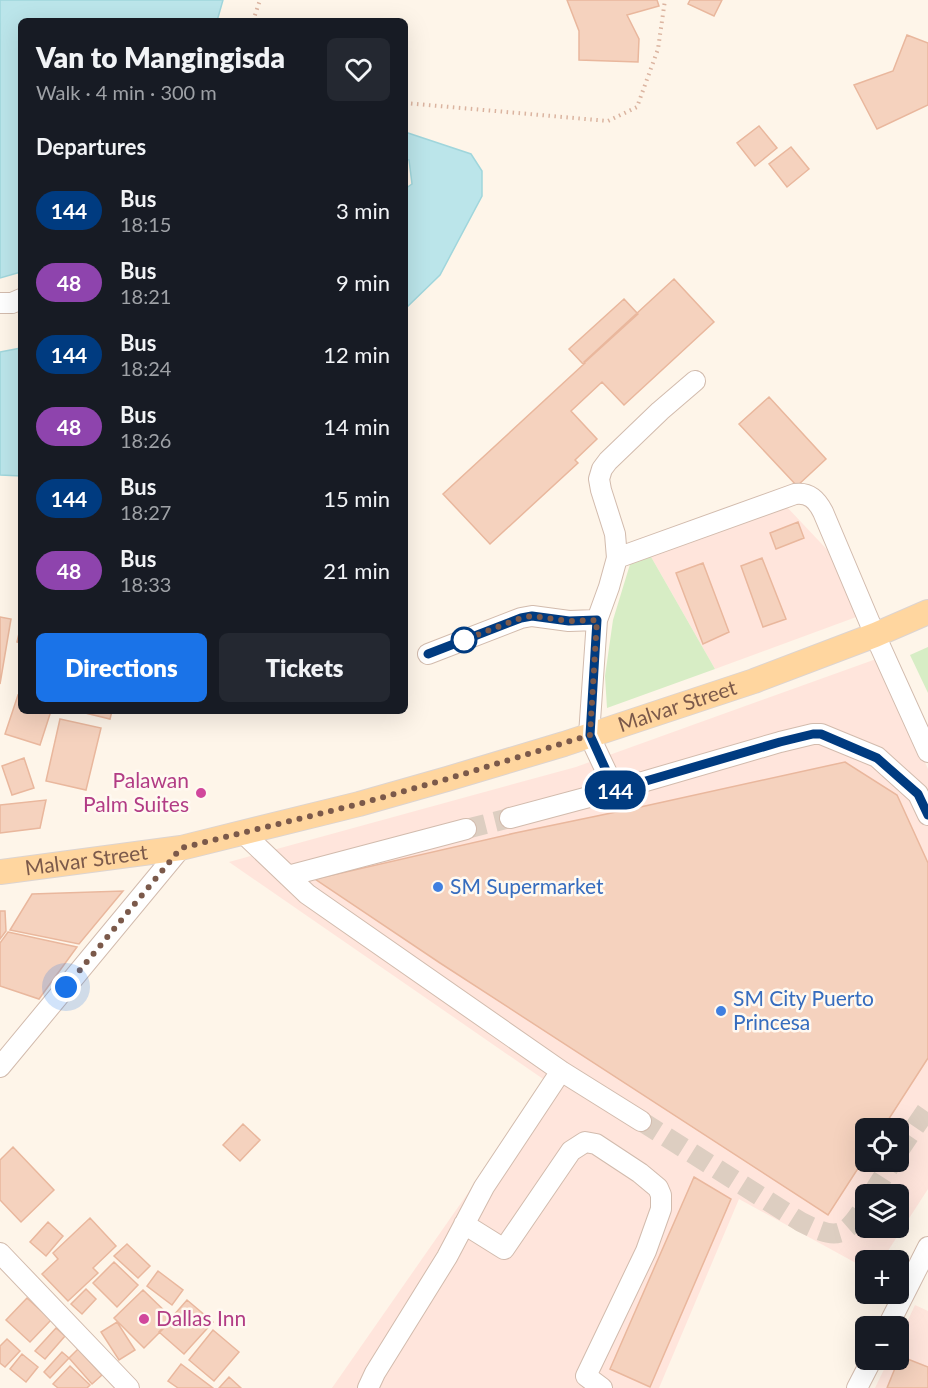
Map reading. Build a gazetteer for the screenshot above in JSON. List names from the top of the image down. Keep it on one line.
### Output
{"streets":{"main road":["Malvar Street"]},"places":["Palawan Palm Suites","SM Supermarket","SM City Puerto Princesa","Dallas Inn"],"lines":["bus line 144"],"page":{"on_map":"144","heading":[["Van to Mangingisda","Walk · 4 min · 300 m"],"Departures"],"list":[{"mark":"144","name":"Bus","note":"18:15","value":"3 min"},{"mark":"48","name":"Bus","note":"18:21","value":"9 min"},{"mark":"144","name":"Bus","note":"18:24","value":"12 min"},{"mark":"48","name":"Bus","note":"18:26","value":"14 min"},{"mark":"144","name":"Bus","note":"18:27","value":"15 min"},{"mark":"48","name":"Bus","note":"18:33","value":"21 min"}],"buttons":["Directions","Tickets"],"map_buttons":["+","−"]}}
